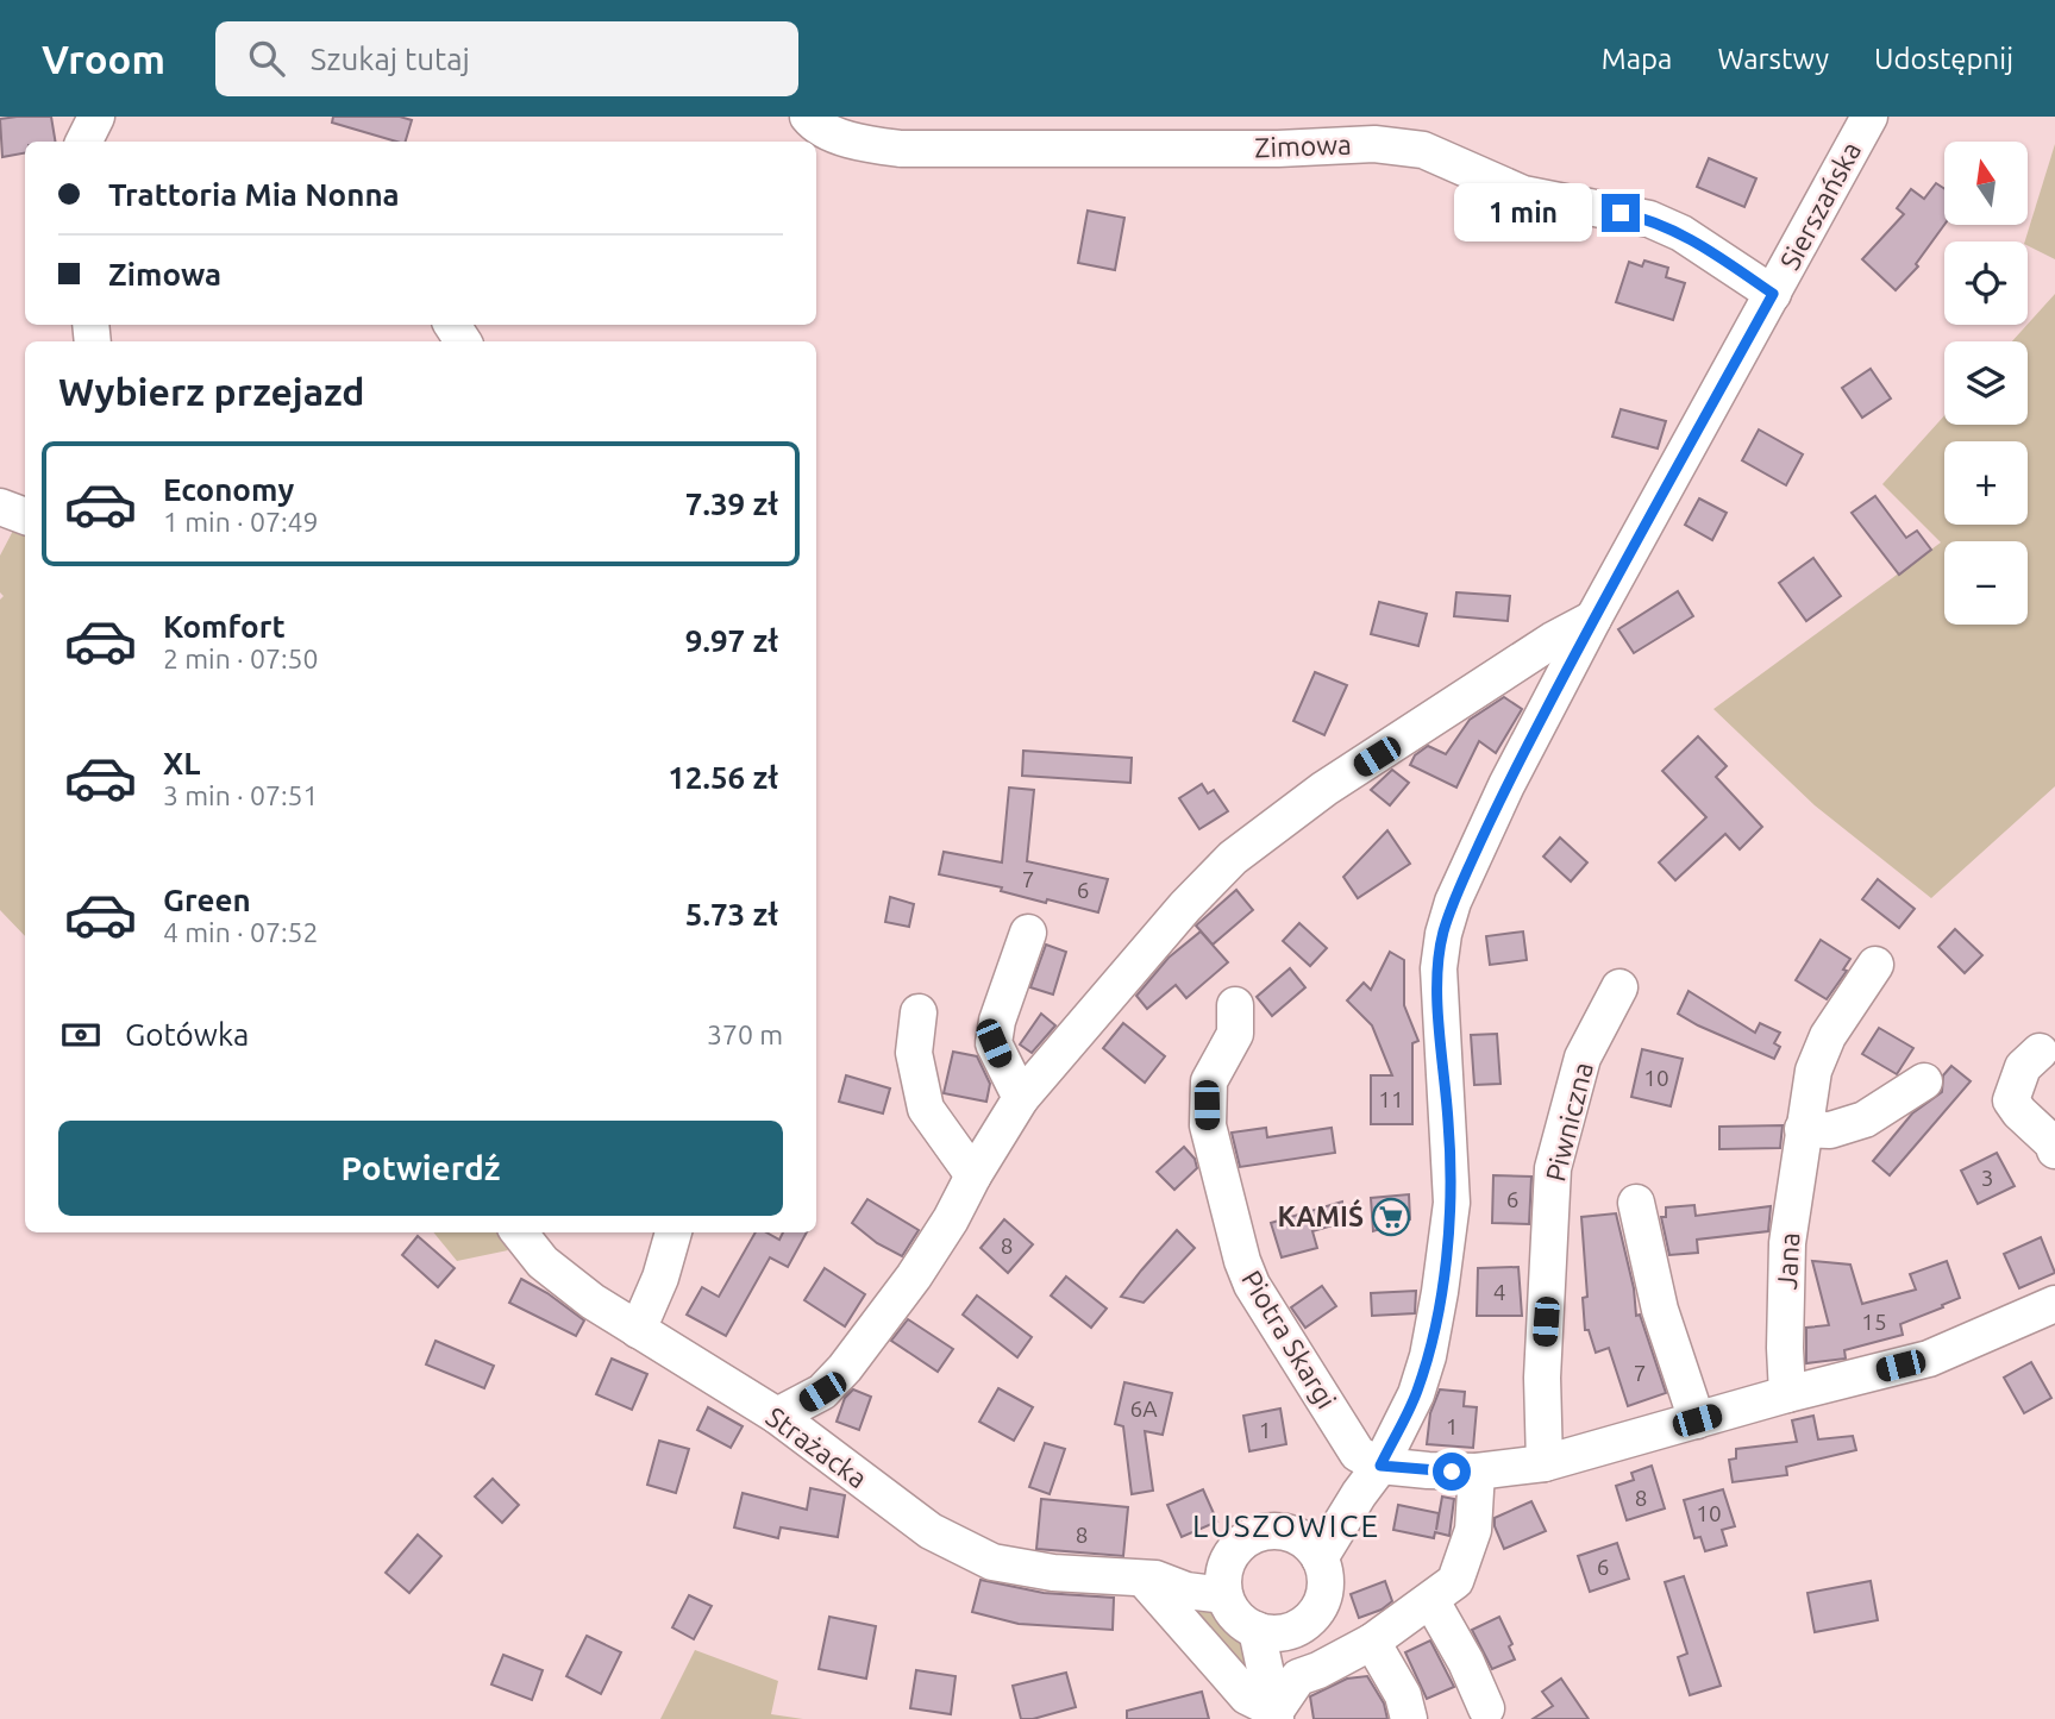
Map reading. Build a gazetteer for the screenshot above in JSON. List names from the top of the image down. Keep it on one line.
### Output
{"streets":{"street":["Zimowa","Sierszańska","Piwniczna","Jana","Piotra Skargi","Strażacka"]},"crossings":[["Zimowa","Sierszańska"],["Sierszańska","Piotra Skargi"],["Sierszańska","Strażacka"]],"districts":["LUSZOWICE"],"places":{"supermarket":["KAMIŚ"]},"house_numbers":["7","6","10","11","3","6","8","4","15","7","6A","1","1","8","10","8","6"],"north":"top","page":{"header":"Vroom","search":"Szukaj tutaj","nav":["Mapa","Warstwy","Udostępnij"],"map_buttons":["+","−"],"banner":["Trattoria Mia Nonna","Zimowa"],"bubble":"1 min","heading":"Wybierz przejazd","list":[{"name":"Economy","note":"1 min · 07:49","value":"7.39 zł"},{"name":"Komfort","note":"2 min · 07:50","value":"9.97 zł"},{"name":"XL","note":"3 min · 07:51","value":"12.56 zł"},{"name":"Green","note":"4 min · 07:52","value":"5.73 zł"}],"pay":["Gotówka","370 m"],"buttons":"Potwierdź"}}
